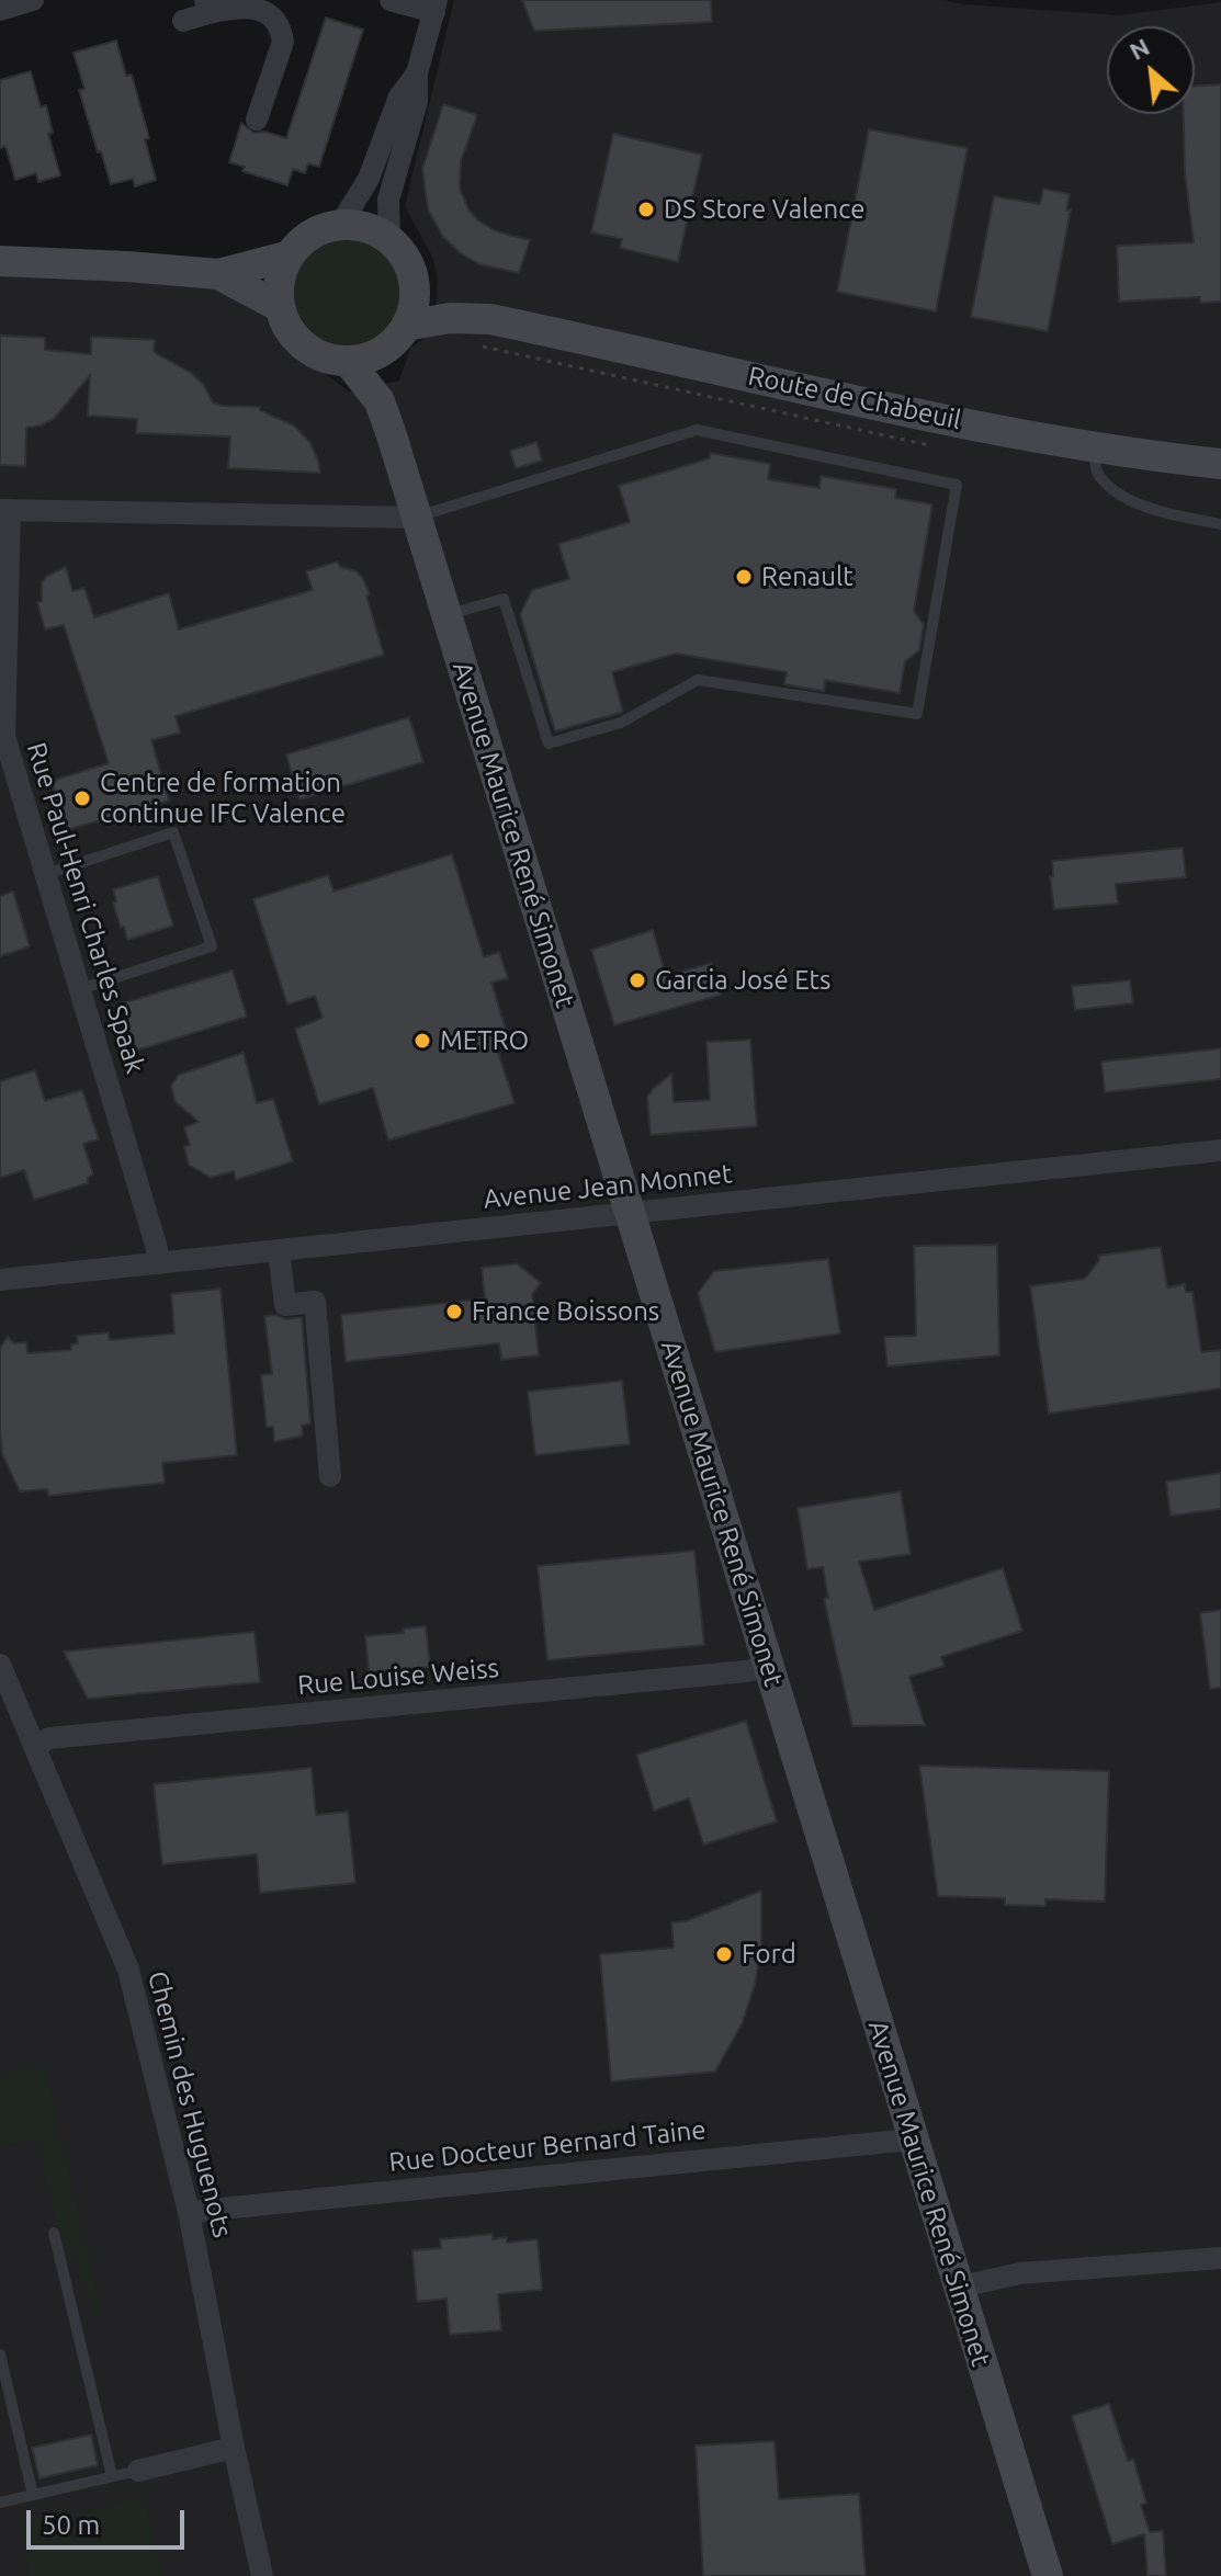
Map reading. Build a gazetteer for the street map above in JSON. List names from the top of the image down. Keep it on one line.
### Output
{"streets":{"street":["Route de Chabeuil","Avenue Maurice René Simonet","Rue Paul-Henri Charles Spaak","Avenue Jean Monnet","Rue Louise Weiss","Chemin des Huguenots","Rue Docteur Bernard Taine"]},"crossings":[["Route de Chabeuil","Avenue Maurice René Simonet"],["Avenue Maurice René Simonet","Rue Paul-Henri Charles Spaak"],["Avenue Maurice René Simonet","Avenue Jean Monnet"],["Avenue Maurice René Simonet","Rue Louise Weiss"],["Avenue Maurice René Simonet","Rue Docteur Bernard Taine"],["Rue Paul-Henri Charles Spaak","Avenue Jean Monnet"],["Rue Louise Weiss","Chemin des Huguenots"],["Chemin des Huguenots","Rue Docteur Bernard Taine"]],"places":["DS Store Valence","Renault","Centre de formation continue IFC Valence","Garcia José Ets","METRO","France Boissons","Ford"],"scale_bar":"50 m","north":"top left"}
